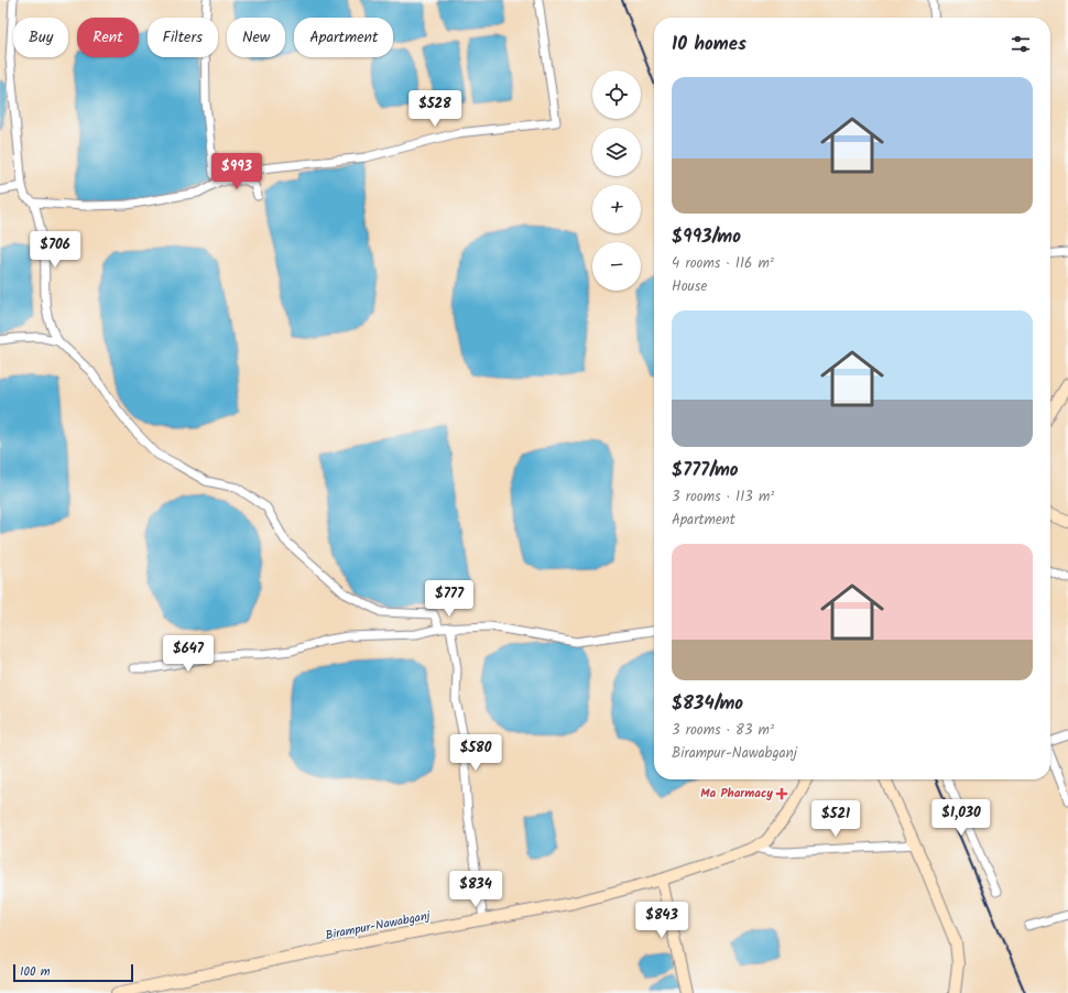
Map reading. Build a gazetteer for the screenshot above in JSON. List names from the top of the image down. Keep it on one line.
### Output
{"streets":{"main road":["Birampur-Nawabganj"]},"places":{"health":["Ma Pharmacy"]},"scale_bar":"100 m","page":{"chip":["Buy","Rent","Filters","New","Apartment"],"heading":"10 homes","map_buttons":["+","−"],"list":[{"name":"$993/mo","note":"4 rooms · 116 m² · House"},{"name":"$777/mo","note":"3 rooms · 113 m² · Apartment"},{"name":"$834/mo","note":"3 rooms · 83 m² · Birampur-Nawabganj"}],"price":["$528","$993","$706","$777","$647","$580","$1,030","$521","$834","$843"],"scale":"100 m"}}
